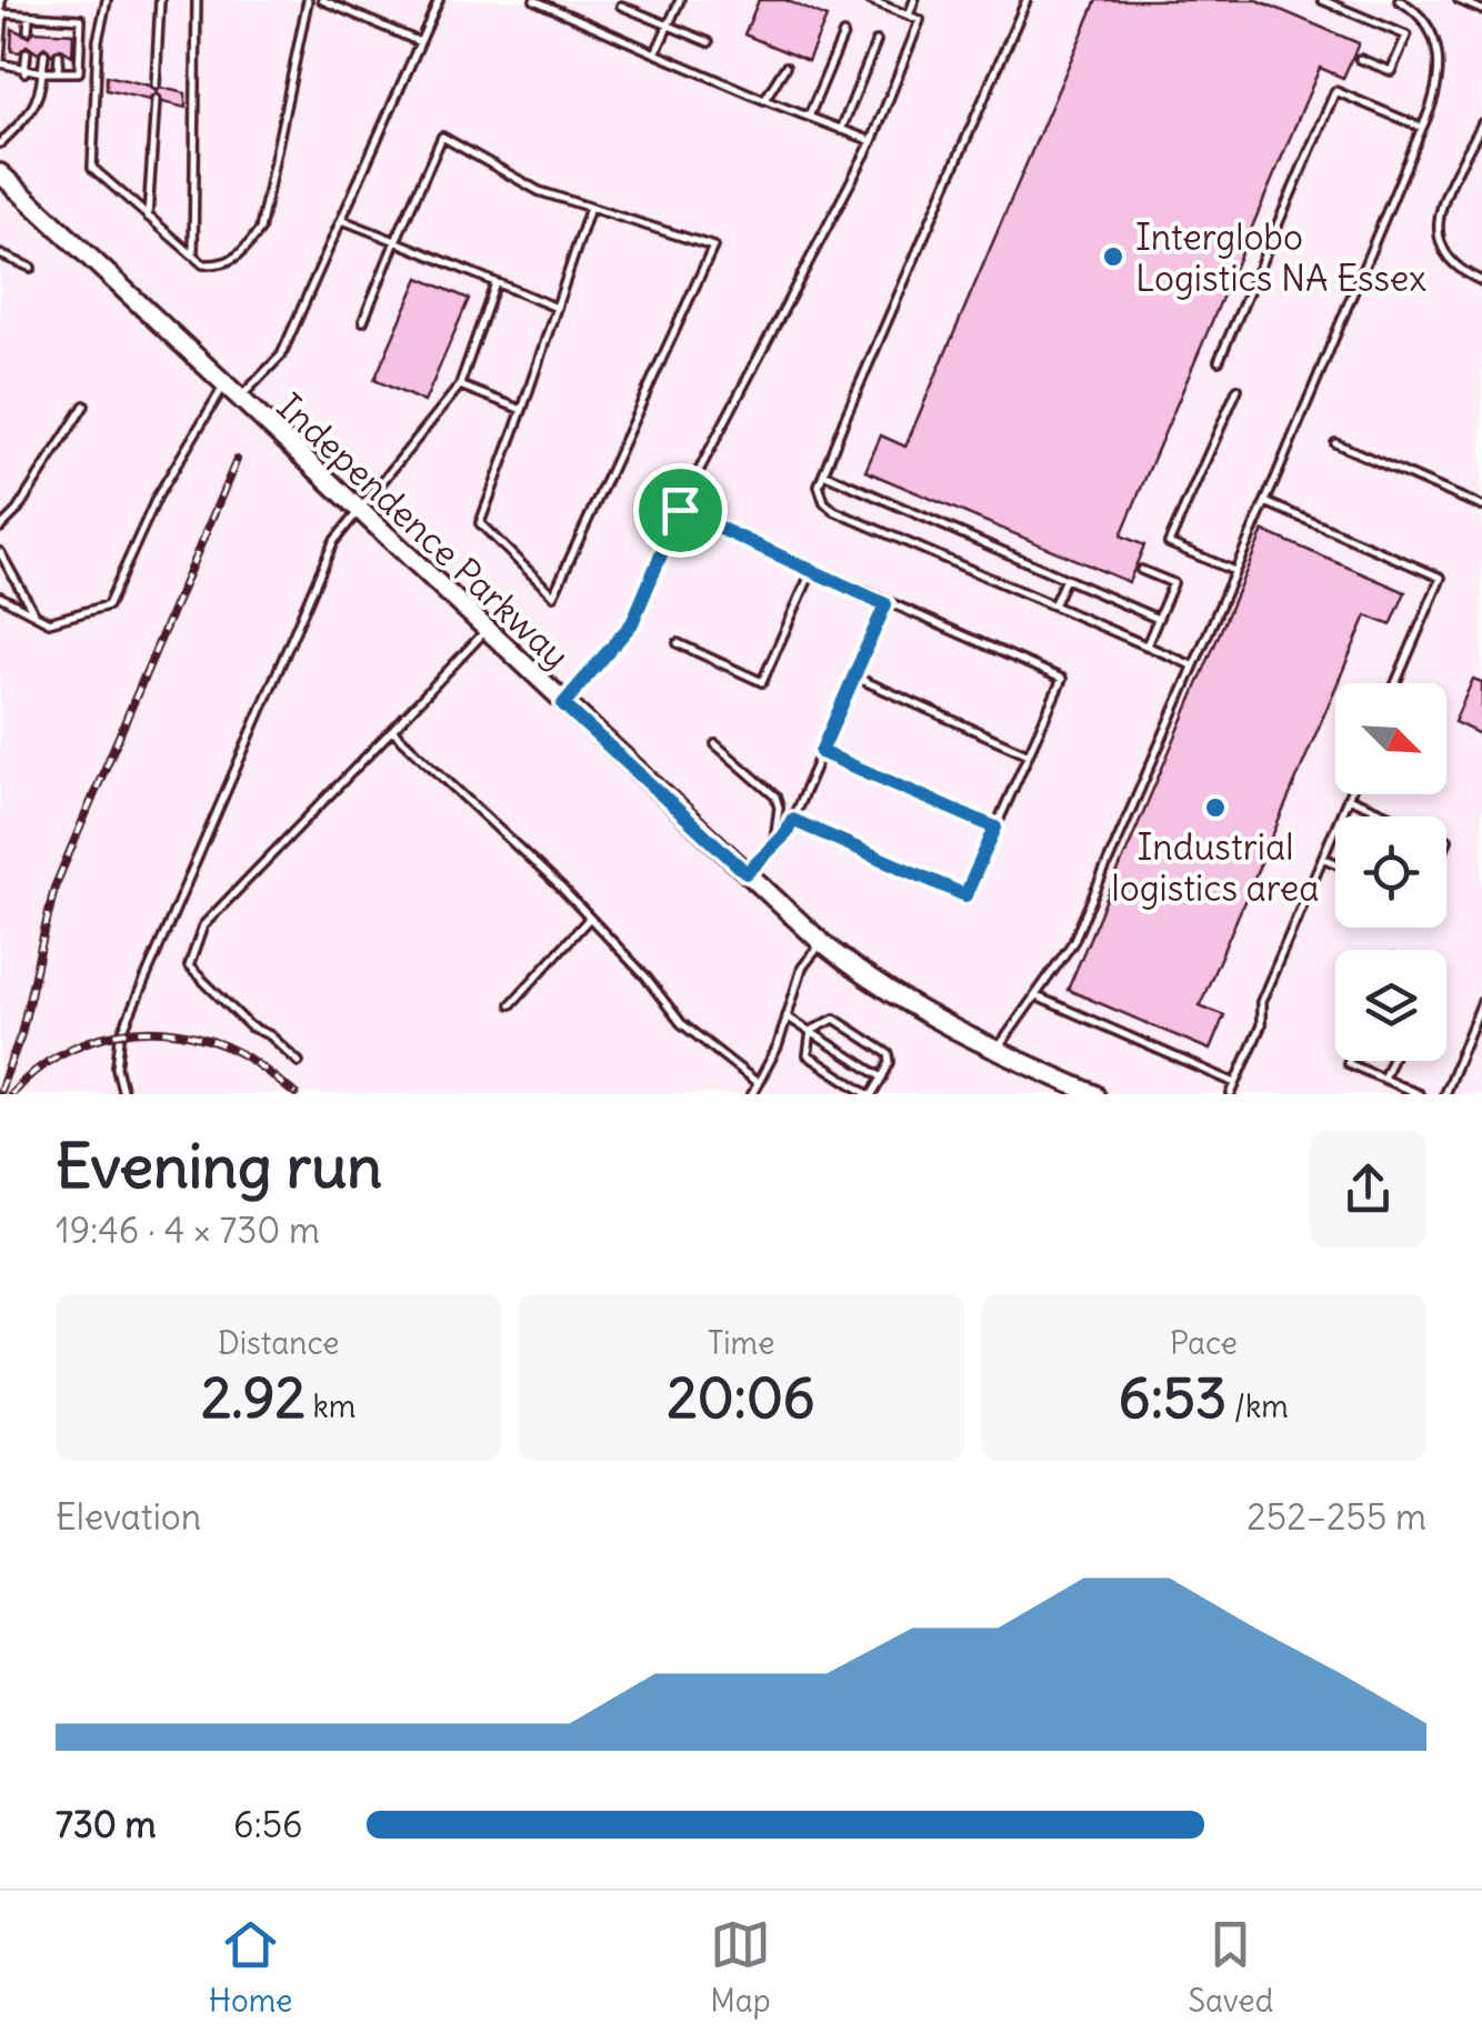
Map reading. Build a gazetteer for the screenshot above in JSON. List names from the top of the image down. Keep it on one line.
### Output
{"streets":{"main road":["Independence Parkway"]},"places":["Interglobo Logistics NA Essex","Industrial logistics area"],"north":"bottom right","page":{"heading":["Evening run","19:46 · 4 × 730 m"],"stats":[["Distance","2.92 km"],["Time","20:06"],["Pace","6:53 /km"]],"chart":["Elevation","252–255 m"],"list":[{"name":"730 m","note":"6:56"}],"tabs":["Home","Map","Saved"]}}
